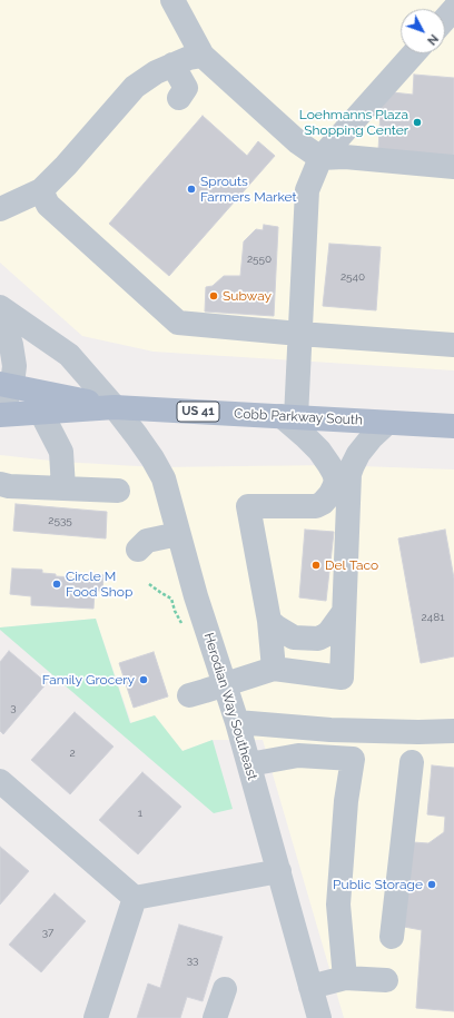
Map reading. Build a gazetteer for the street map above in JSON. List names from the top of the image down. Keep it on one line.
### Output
{"streets":{"main road":["US 41","Cobb Parkway South"],"street":["Herodian Way Southeast"]},"crossings":[["Cobb Parkway South","Herodian Way Southeast"]],"places":["Loehmanns Plaza Shopping Center","Sprouts Farmers Market","Subway","Del Taco","Circle M Food Shop","Family Grocery","Public Storage"],"house_numbers":["2550","2540","2535","2481","3","2","1","37","33"],"north":"bottom right"}
